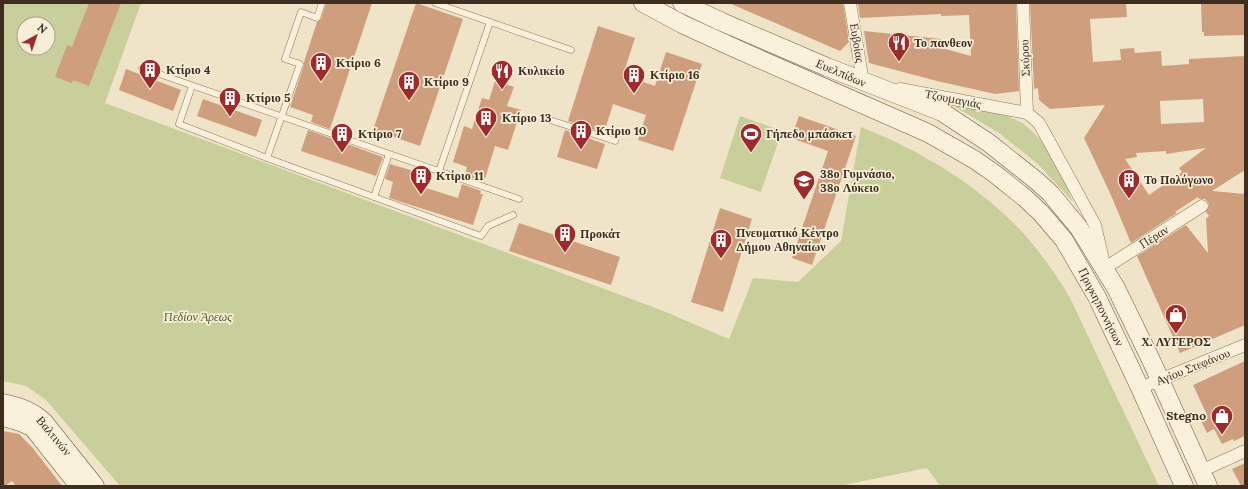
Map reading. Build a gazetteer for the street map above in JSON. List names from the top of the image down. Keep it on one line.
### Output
{"streets":{"main road":["Ευελπίδων","Πριγκηποννήσων","Βαλτινών"],"street":["Ευβοίας","Σκύρου","Τζουμαγιάς","Πέραν","Αγίου Στεφάνου"]},"crossings":[["Ευβοίας","Ευελπίδων"],["Ευβοίας","Τζουμαγιάς"],["Σκύρου","Τζουμαγιάς"],["Ευελπίδων","Τζουμαγιάς"],["Ευελπίδων","Πριγκηποννήσων"],["Τζουμαγιάς","Πριγκηποννήσων"],["Πέραν","Πριγκηποννήσων"],["Πριγκηποννήσων","Αγίου Στεφάνου"]],"parks":["Πεδίον Άρεως"],"places":{"restaurant":["Το πανθεον","Κυλικείο"],"building":["Κτίριο 6","Κτίριο 4","Κτίριο 16","Κτίριο 9","Κτίριο 5","Κτίριο 13","Κτίριο 10","Κτίριο 7","Κτίριο 11","Το Πολύγωνο","Προκάτ","Πνευματικό Κέντρο Δήμου Αθηναίων"],"sports":["Γήπεδο μπάσκετ"],"school or university":["38ο Γυμνάσιο, 38ο Λύκειο"],"shop":["Χ. ΛΥΓΕΡΟΣ","Stegno"]},"north":"top right"}
